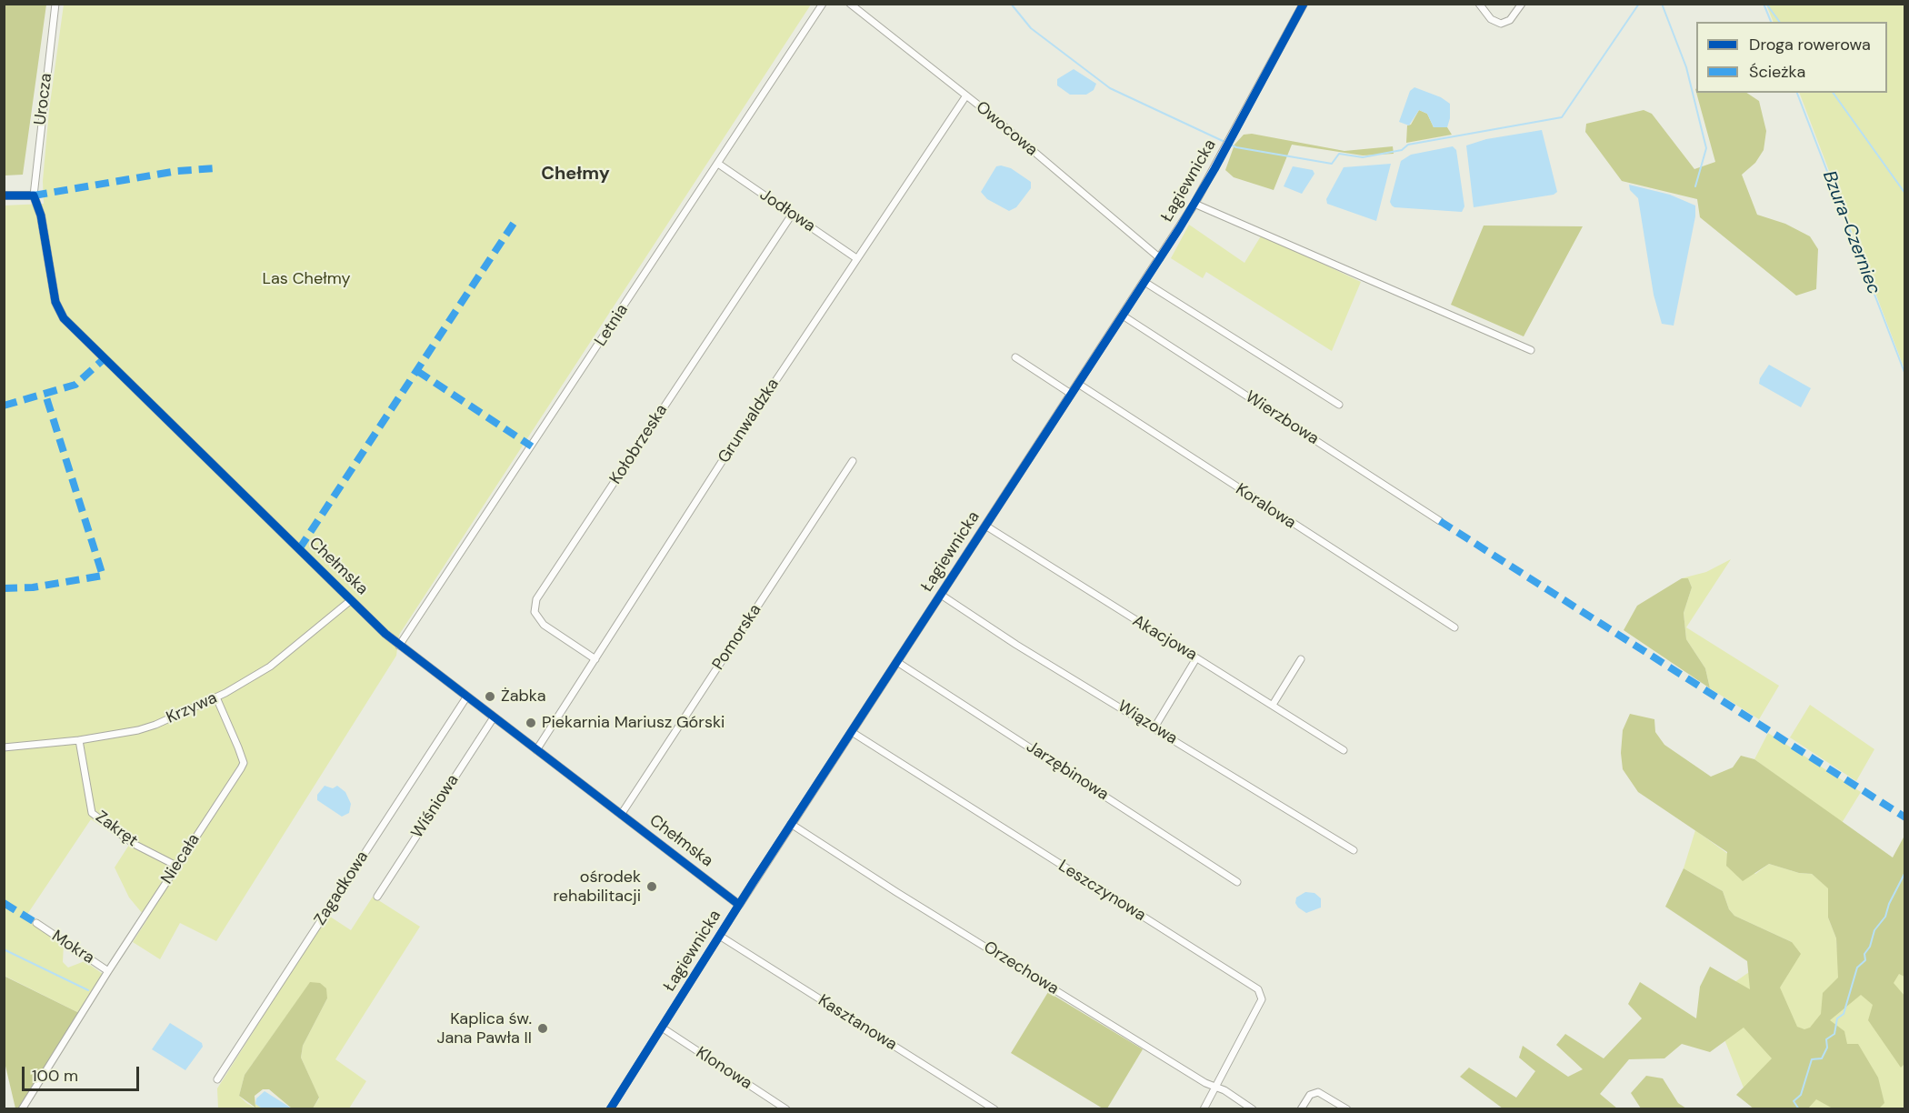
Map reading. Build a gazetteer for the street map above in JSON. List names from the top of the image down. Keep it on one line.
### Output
{"streets":{"street":["Urocza","Owocowa","Łagiewnicka","Jodłowa","Letnia","Wierzbowa","Grunwaldzka","Kołobrzeska","Koralowa","Chełmska","Pomorska","Akacjowa","Krzywa","Wiązowa","Jarzębinowa","Wiśniowa","Zakręt","Niecała","Zagadkowa","Leszczynowa","Mokra","Orzechowa","Kasztanowa","Klonowa"]},"crossings":[["Urocza","Chełmska"],["Owocowa","Łagiewnicka"],["Owocowa","Grunwaldzka"],["Łagiewnicka","Wierzbowa"],["Łagiewnicka","Koralowa"],["Łagiewnicka","Chełmska"],["Łagiewnicka","Akacjowa"],["Łagiewnicka","Wiązowa"],["Łagiewnicka","Jarzębinowa"],["Łagiewnicka","Leszczynowa"],["Łagiewnicka","Orzechowa"],["Łagiewnicka","Kasztanowa"],["Łagiewnicka","Klonowa"],["Jodłowa","Letnia"],["Jodłowa","Grunwaldzka"],["Jodłowa","Kołobrzeska"],["Letnia","Chełmska"],["Grunwaldzka","Kołobrzeska"],["Grunwaldzka","Chełmska"],["Chełmska","Pomorska"],["Chełmska","Krzywa"],["Chełmska","Wiśniowa"],["Chełmska","Zagadkowa"],["Krzywa","Zakręt"],["Krzywa","Niecała"],["Zakręt","Niecała"],["Niecała","Mokra"],["Leszczynowa","Orzechowa"]],"districts":["Chełmy"],"water":["Bzura-Czerniec"],"parks":["Las Chełmy"],"places":["Żabka","Piekarnia Mariusz Górski","ośrodek rehabilitacji","Kaplica św. Jana Pawła II"],"legend":["Droga rowerowa","Ścieżka"],"scale_bar":"100 m"}
